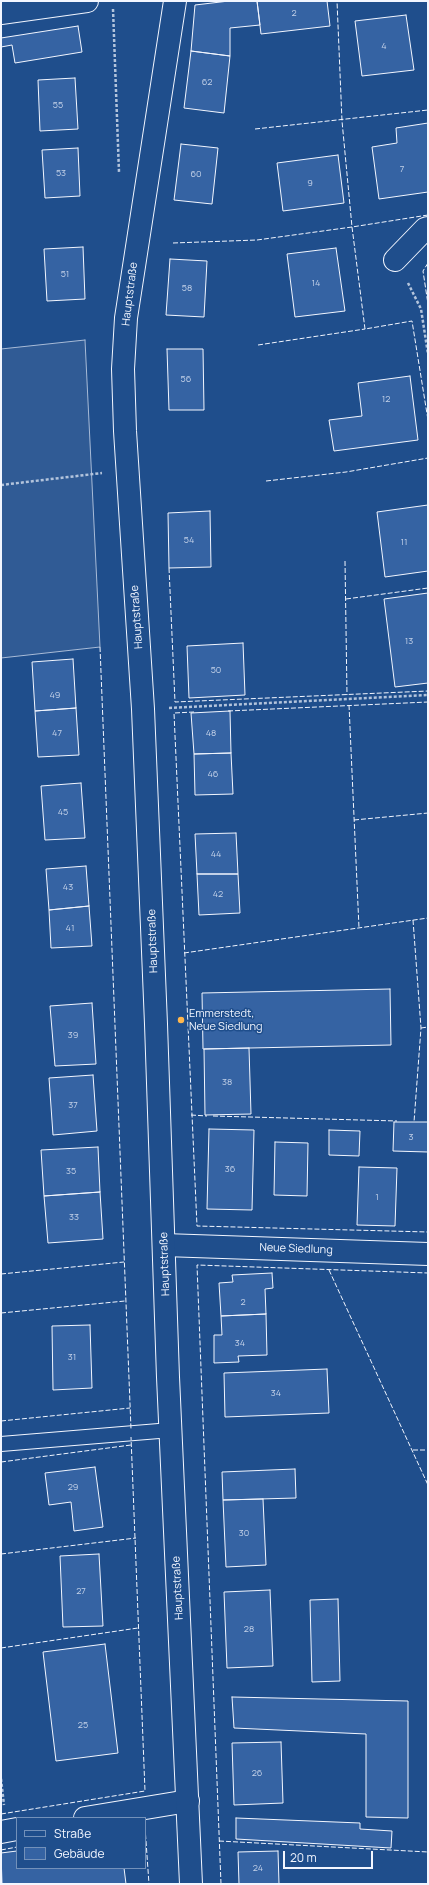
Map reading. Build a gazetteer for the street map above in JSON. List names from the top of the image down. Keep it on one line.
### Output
{"streets":{"main road":["Hauptstraße","Neue Siedlung"]},"crossings":[["Hauptstraße","Neue Siedlung"]],"places":["Emmerstedt, Neue Siedlung"],"house_numbers":["2","4","62","55","7","53","60","9","51","14","58","56","12","54","11","13","50","49","47","48","46","45","44","43","42","41","39","38","37","3","36","35","1","33","2","34","31","34","29","30","27","28","25","26","24"],"legend":["Straße","Gebäude"],"scale_bar":"20 m"}
